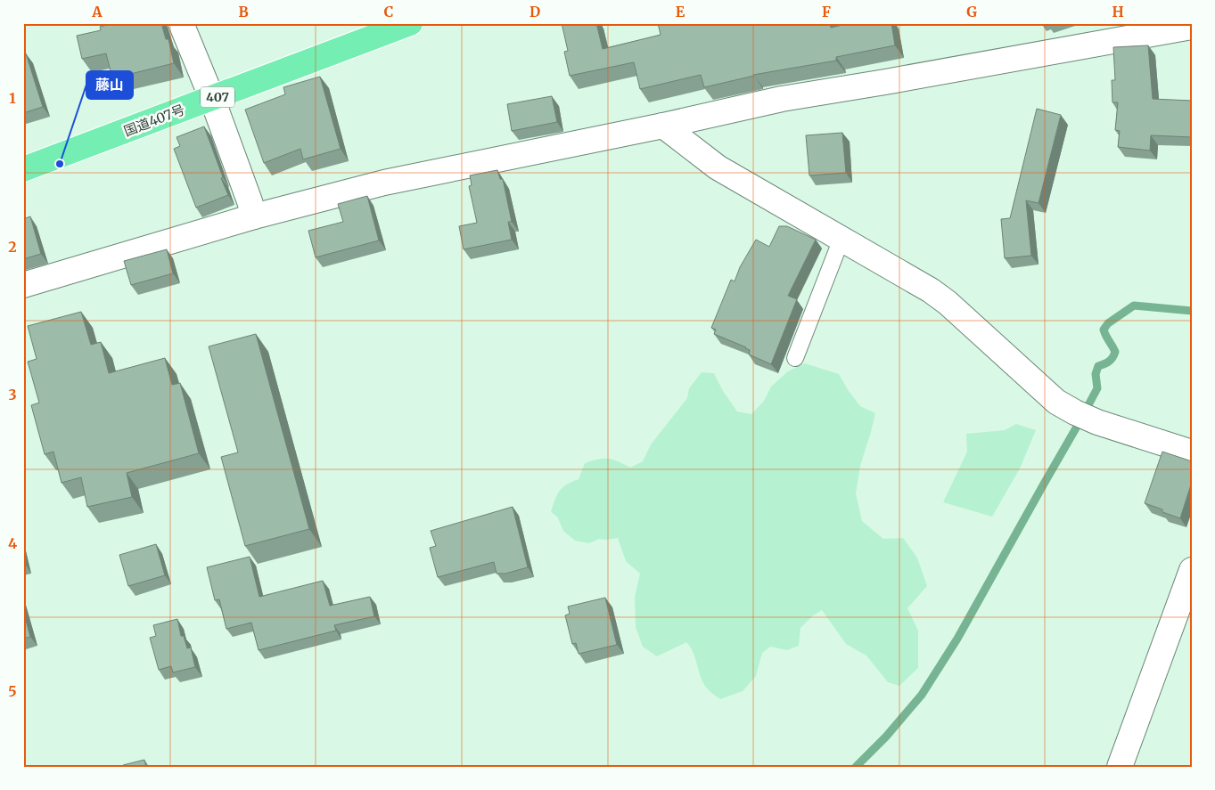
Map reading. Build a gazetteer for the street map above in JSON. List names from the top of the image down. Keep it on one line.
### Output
{"streets":{"highway":["407","国道407号"]},"places":["藤山"],"grid":{"columns":["A","B","C","D","E","F","G","H"],"rows":["1","2","3","4","5"]}}
